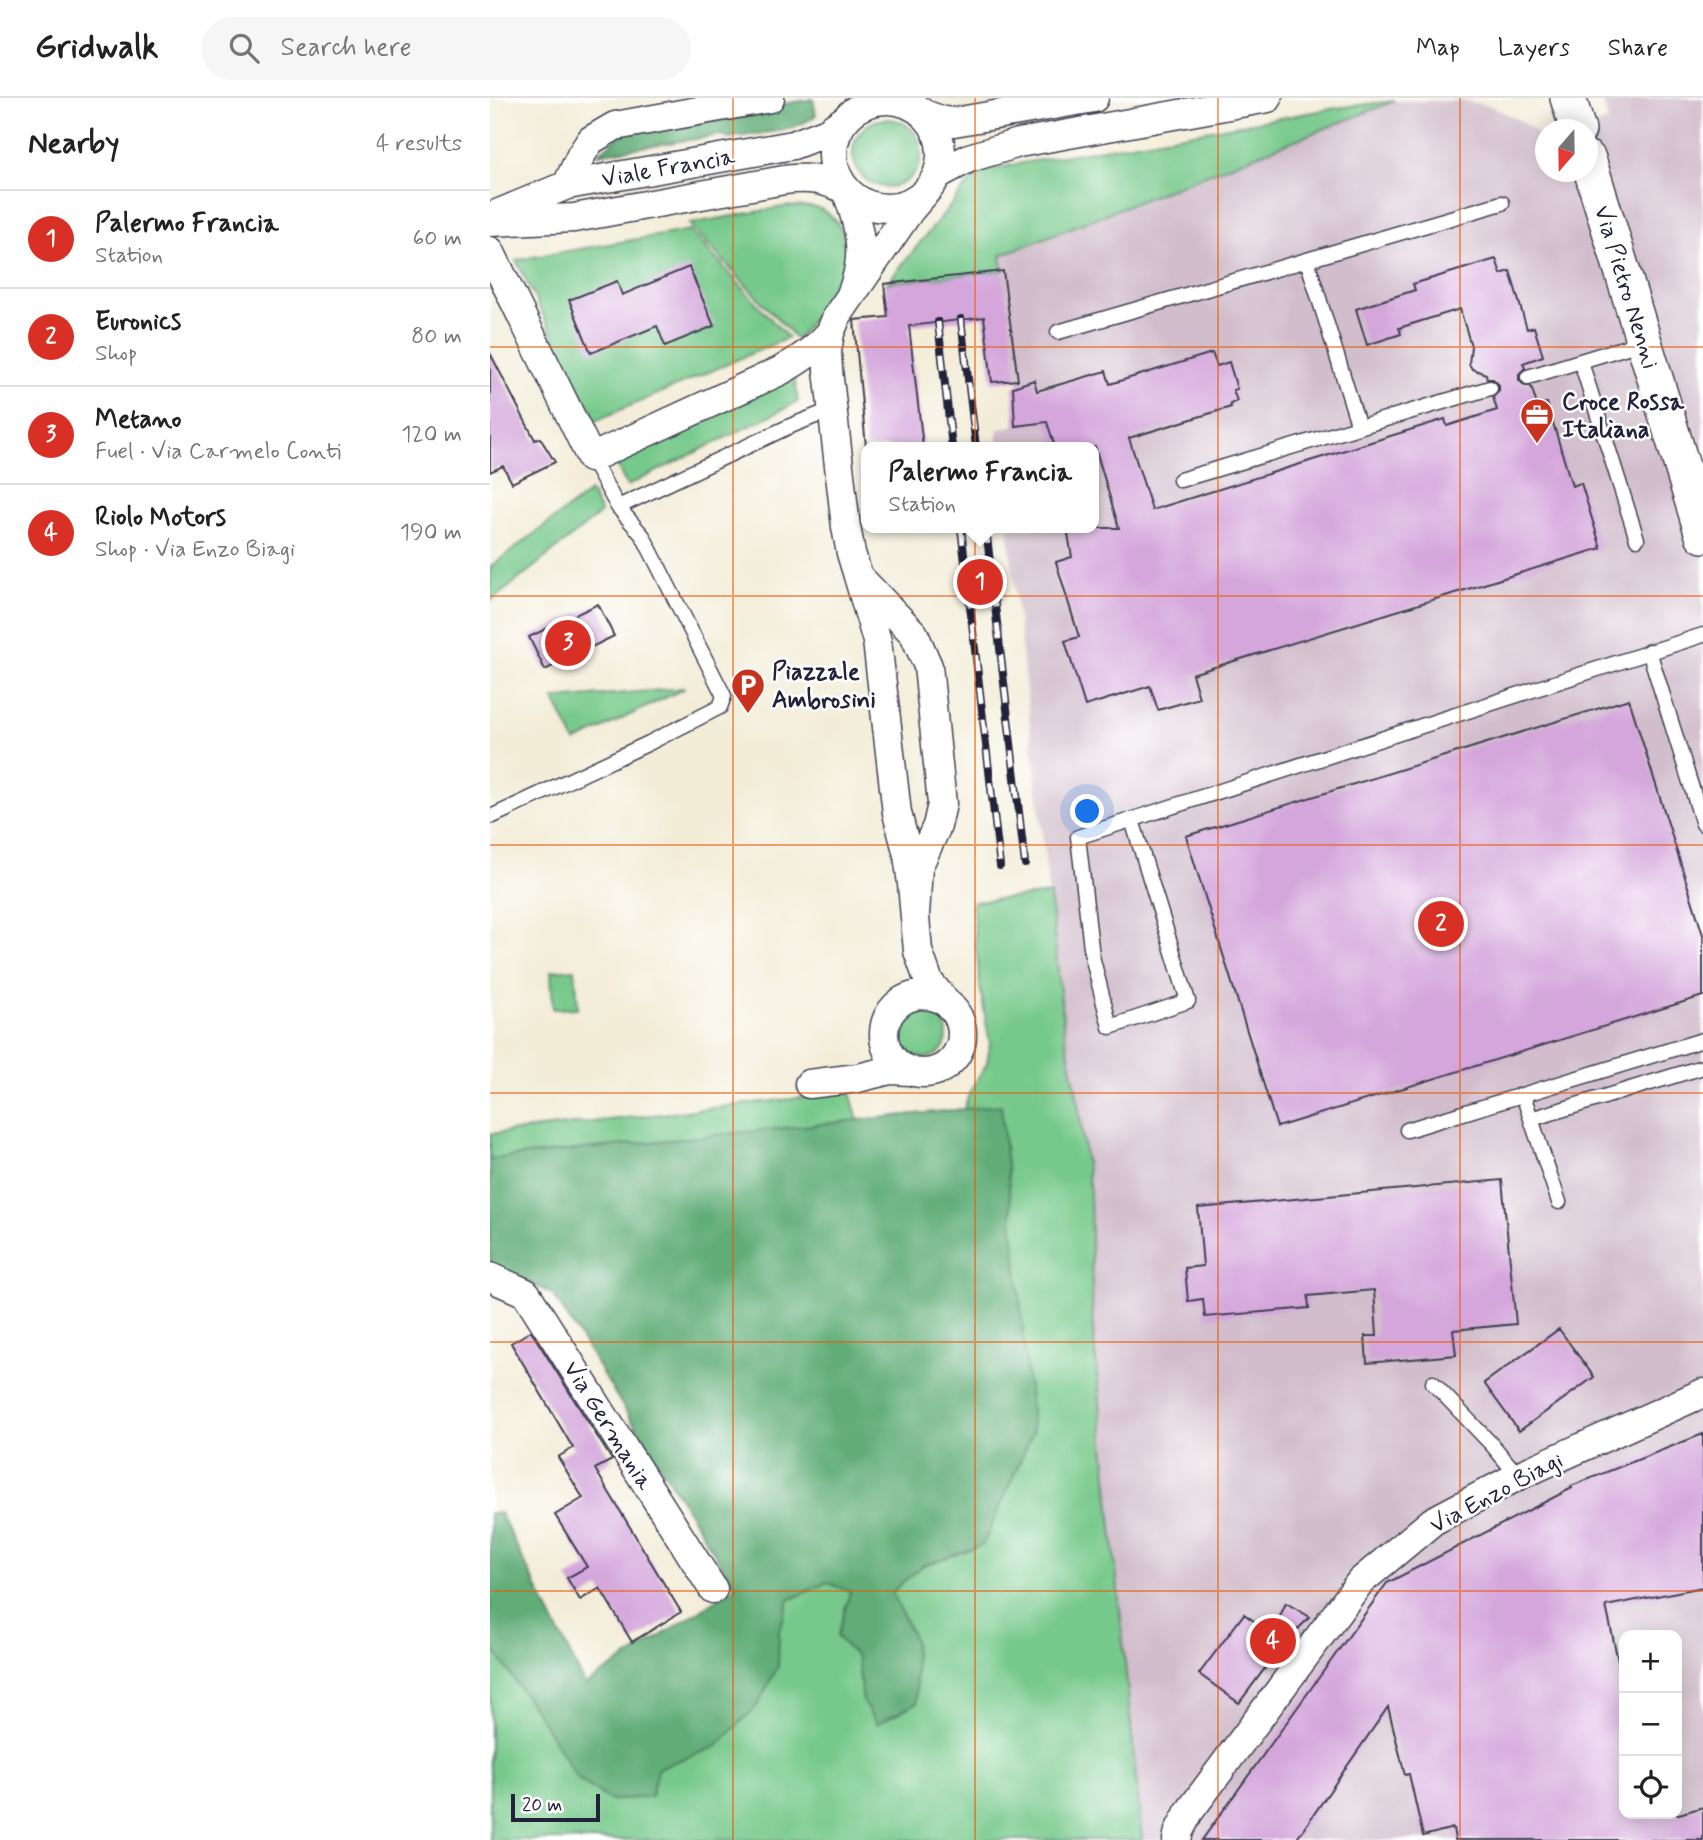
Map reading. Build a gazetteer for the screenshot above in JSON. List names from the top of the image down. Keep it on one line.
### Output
{"streets":{"street":["Viale Francia","Via Pietro Nenni","Via Germania","Via Enzo Biagi"]},"places":{"office":["Croce Rossa Italiana"],"parking":["Piazzale Ambrosini"]},"scale_bar":"20 m","north":"bottom","page":{"header":"Gridwalk","search":"Search here","nav":["Map","Layers","Share"],"heading":["Nearby","4 results"],"list":[{"mark":"1","name":"Palermo Francia","note":"Station","value":"60 m"},{"mark":"2","name":"Euronics","note":"Shop","value":"80 m"},{"mark":"3","name":"Metano","note":"Fuel · Via Carmelo Conti","value":"120 m"},{"mark":"4","name":"Riolo Motors","note":"Shop · Via Enzo Biagi","value":"190 m"}],"popup":["Palermo Francia","Station"],"pins":["1","3","2","4"],"map_buttons":["+","−"],"scale":"20 m"}}
